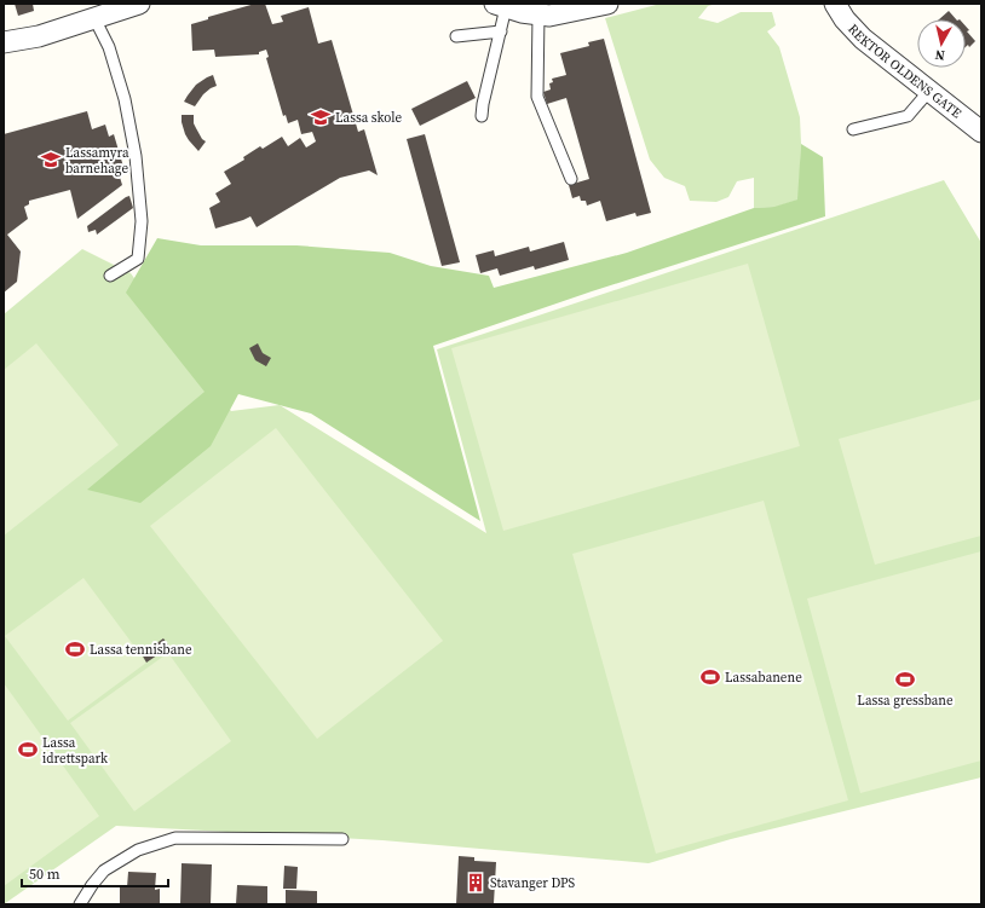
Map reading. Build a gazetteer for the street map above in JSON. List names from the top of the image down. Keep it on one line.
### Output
{"streets":{"street":["REKTOR OLDENS GATE"]},"places":{"school or university":["Lassa skole","Lassamyra barnehage"],"sports":["Lassa tennisbane","Lassabanene","Lassa gressbane","Lassa idrettspark"],"building":["Stavanger DPS"]},"scale_bar":"50 m","north":"bottom"}
